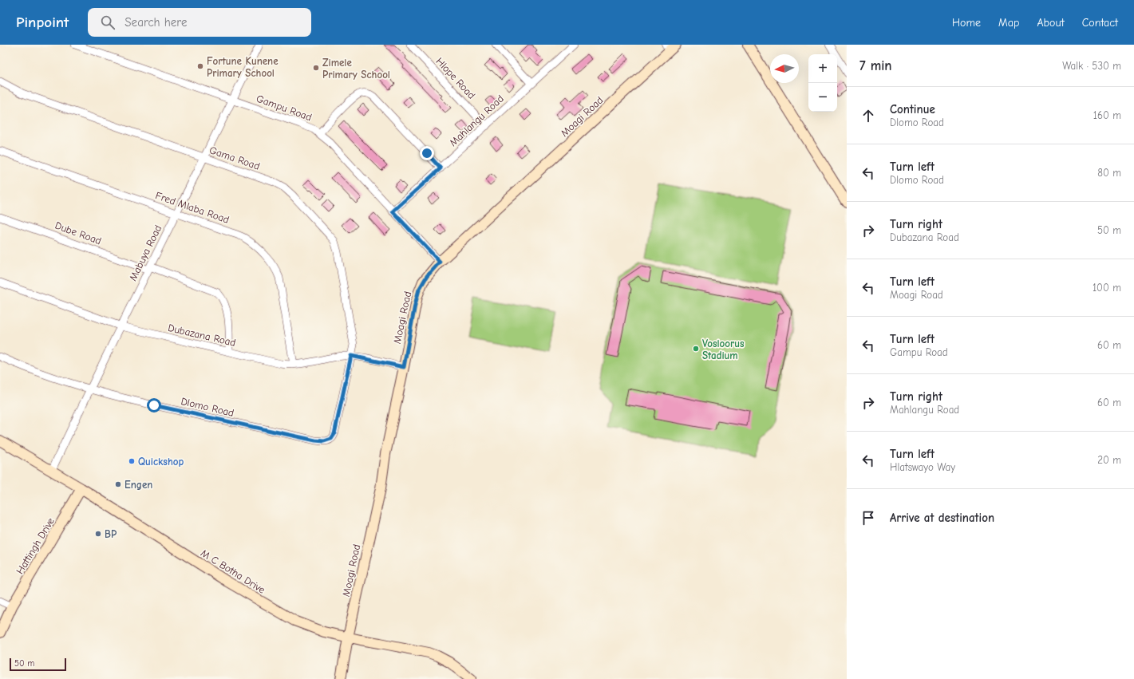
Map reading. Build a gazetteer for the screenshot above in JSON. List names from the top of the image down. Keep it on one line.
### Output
{"streets":{"street":["Hlope Road","Gampu Road","Moagi Road","Mahlangu Road","Gama Road","Fred Mlaba Road","Dube Road","Mabuya Road","Dubazana Road","Dlomo Road","Hattingh Drive","M C Botha Drive"]},"crossings":[["Hlope Road","Mahlangu Road"],["Gampu Road","Moagi Road"],["Gampu Road","Mahlangu Road"],["Gampu Road","Mabuya Road"],["Moagi Road","Dubazana Road"],["Moagi Road","M C Botha Drive"],["Gama Road","Mabuya Road"],["Gama Road","Dubazana Road"],["Gama Road","Dlomo Road"],["Fred Mlaba Road","Mabuya Road"],["Fred Mlaba Road","Dubazana Road"],["Dube Road","Mabuya Road"],["Dube Road","Dubazana Road"],["Mabuya Road","Dubazana Road"],["Mabuya Road","Dlomo Road"],["Mabuya Road","M C Botha Drive"],["Dubazana Road","Dlomo Road"],["Hattingh Drive","M C Botha Drive"]],"places":["Fortune Kunene Primary School","Zimele Primary School","Vosloorus Stadium","Quickshop","Engen","BP"],"scale_bar":"50 m","north":"left","page":{"header":"Pinpoint","search":"Search here","nav":["Home","Map","About","Contact"],"heading":["7 min","Walk · 530 m"],"map_buttons":["+","−"],"list":[["Continue","Dlomo Road","160 m"],["Turn left","Dlomo Road","80 m"],["Turn right","Dubazana Road","50 m"],["Turn left","Moagi Road","100 m"],["Turn left","Gampu Road","60 m"],["Turn right","Mahlangu Road","60 m"],["Turn left","Hlatswayo Way","20 m"],"Arrive at destination"],"scale":"50 m"}}
